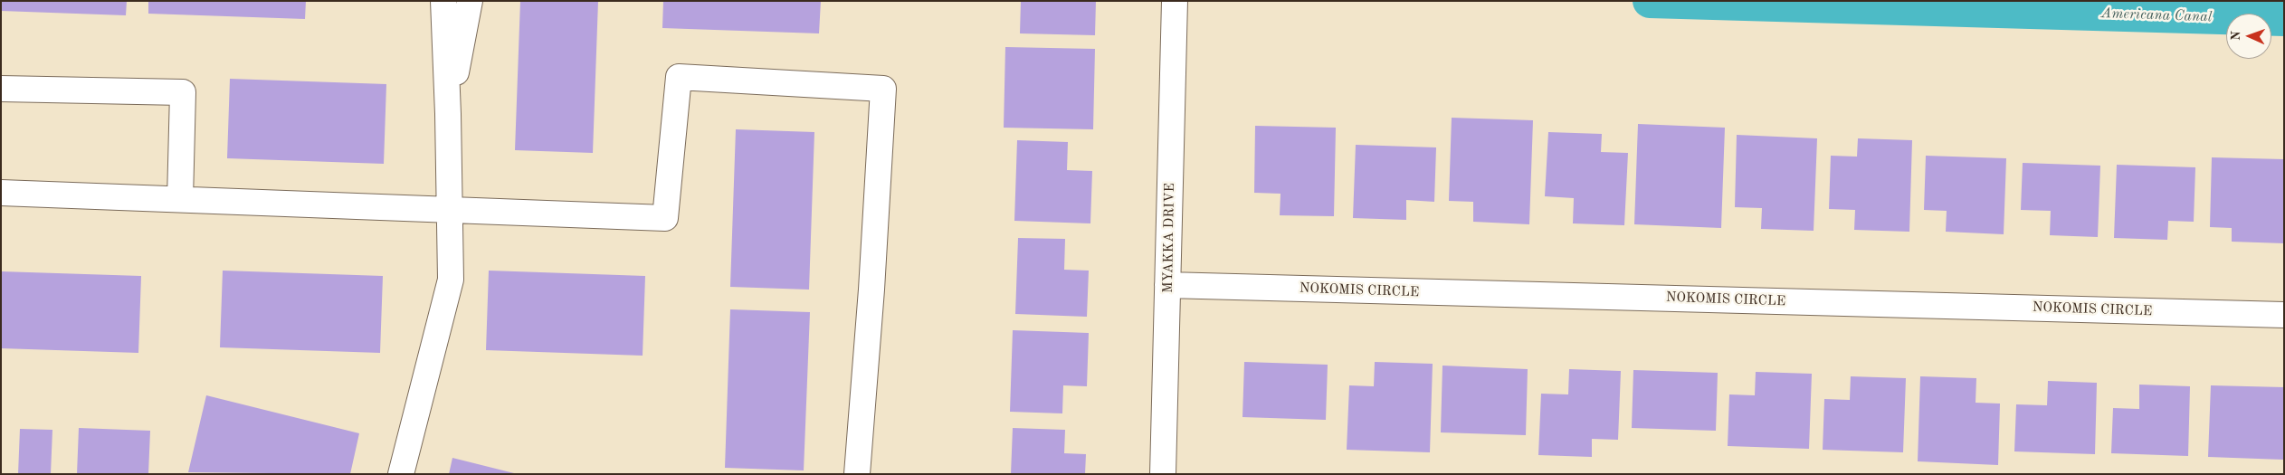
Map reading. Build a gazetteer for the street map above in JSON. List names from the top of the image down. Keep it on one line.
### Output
{"streets":{"street":["MYAKKA DRIVE","NOKOMIS CIRCLE"]},"crossings":[["MYAKKA DRIVE","NOKOMIS CIRCLE"]],"water":["Americana Canal"],"north":"left"}
